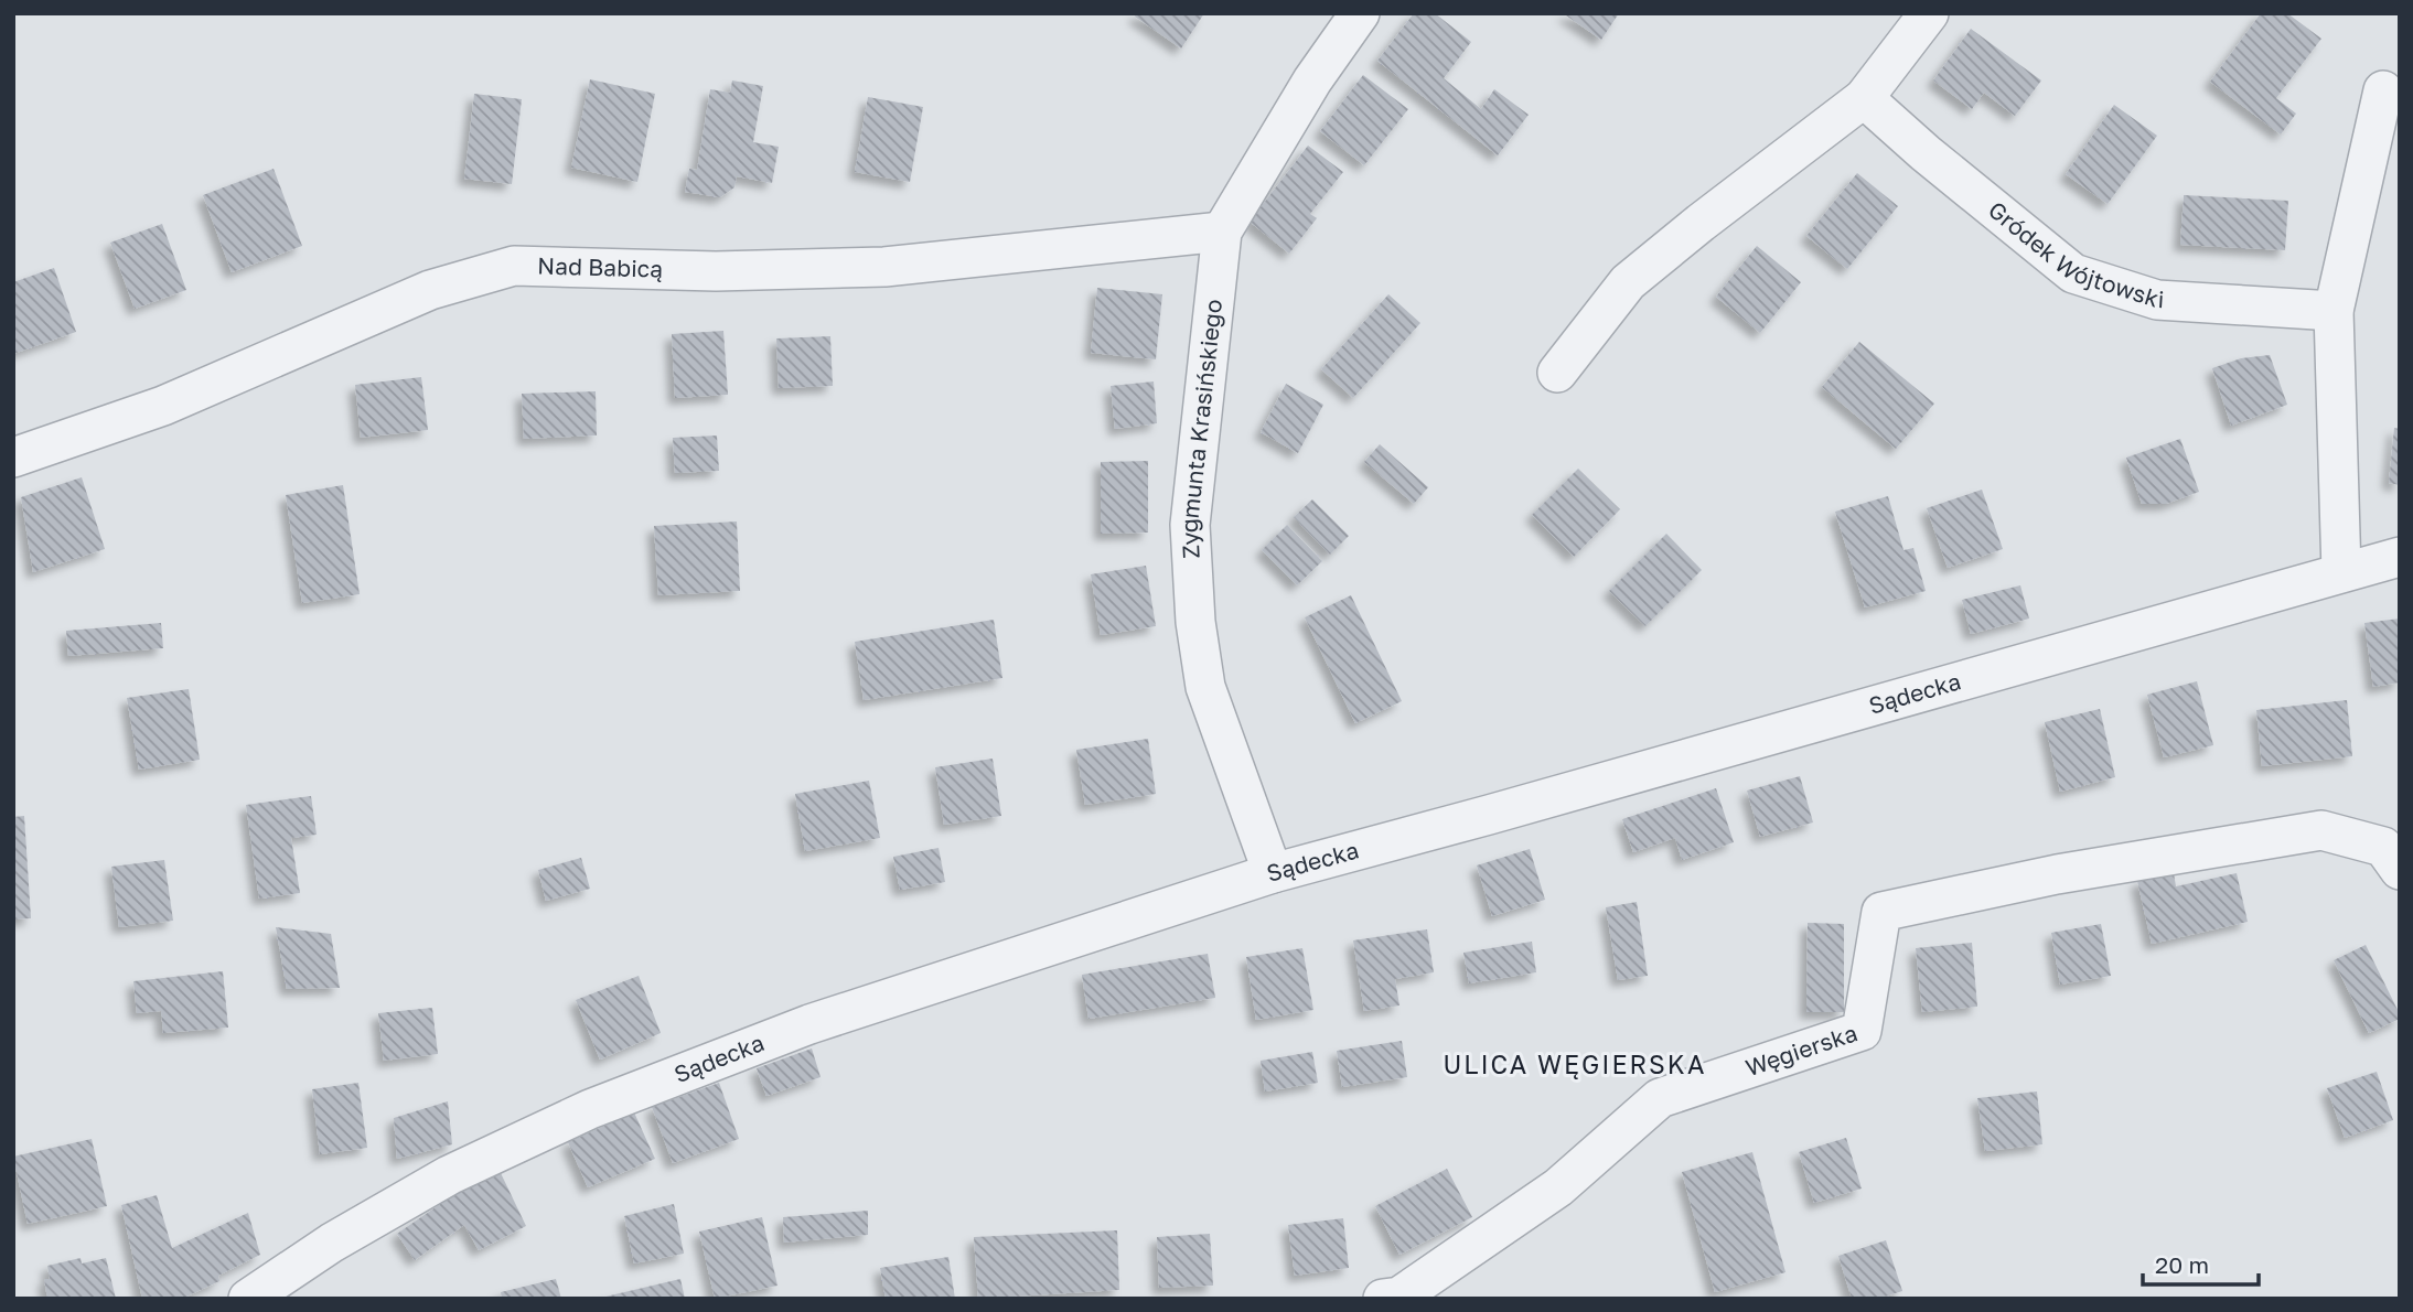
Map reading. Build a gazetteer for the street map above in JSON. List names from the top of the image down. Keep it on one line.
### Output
{"streets":{"street":["Gródek Wójtowski","Nad Babicą","Zygmunta Krasińskiego","Sądecka","Węgierska"]},"crossings":[["Nad Babicą","Zygmunta Krasińskiego"],["Zygmunta Krasińskiego","Sądecka"]],"districts":["ULICA WĘGIERSKA"],"scale_bar":"20 m"}
